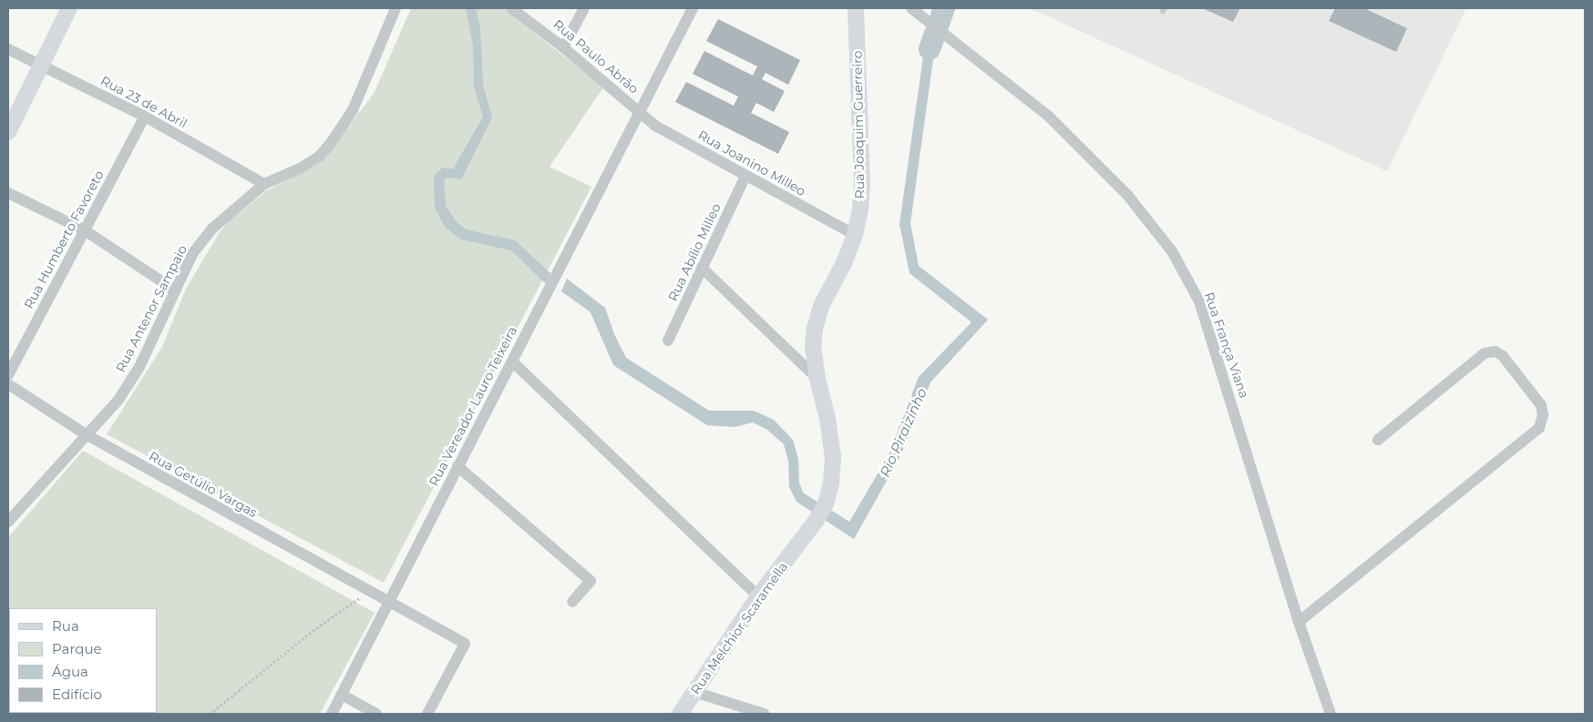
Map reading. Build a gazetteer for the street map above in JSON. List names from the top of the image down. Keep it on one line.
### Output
{"streets":{"street":["Rua Paulo Abrão","Rua 23 de Abril","Rua Joaquim Guerreiro","Rua Joanino Milleo","Rua Humberto Favoreto","Rua Abílio Milleo","Rua Antenor Sampaio","Rua França Viana","Rua Vereador Lauro Teixeira","Rua Getúlio Vargas","Rua Melchior Scaramella"]},"crossings":[["Rua Paulo Abrão","Rua Joanino Milleo"],["Rua Paulo Abrão","Rua Vereador Lauro Teixeira"],["Rua 23 de Abril","Rua Humberto Favoreto"],["Rua 23 de Abril","Rua Antenor Sampaio"],["Rua Joaquim Guerreiro","Rua Joanino Milleo"],["Rua Joaquim Guerreiro","Rua Melchior Scaramella"],["Rua Joanino Milleo","Rua Abílio Milleo"],["Rua Joanino Milleo","Rua Vereador Lauro Teixeira"],["Rua Antenor Sampaio","Rua Getúlio Vargas"],["Rua Vereador Lauro Teixeira","Rua Getúlio Vargas"]],"water":["Rio Piraizinho"],"legend":["Rua","Parque","Água","Edifício"]}
